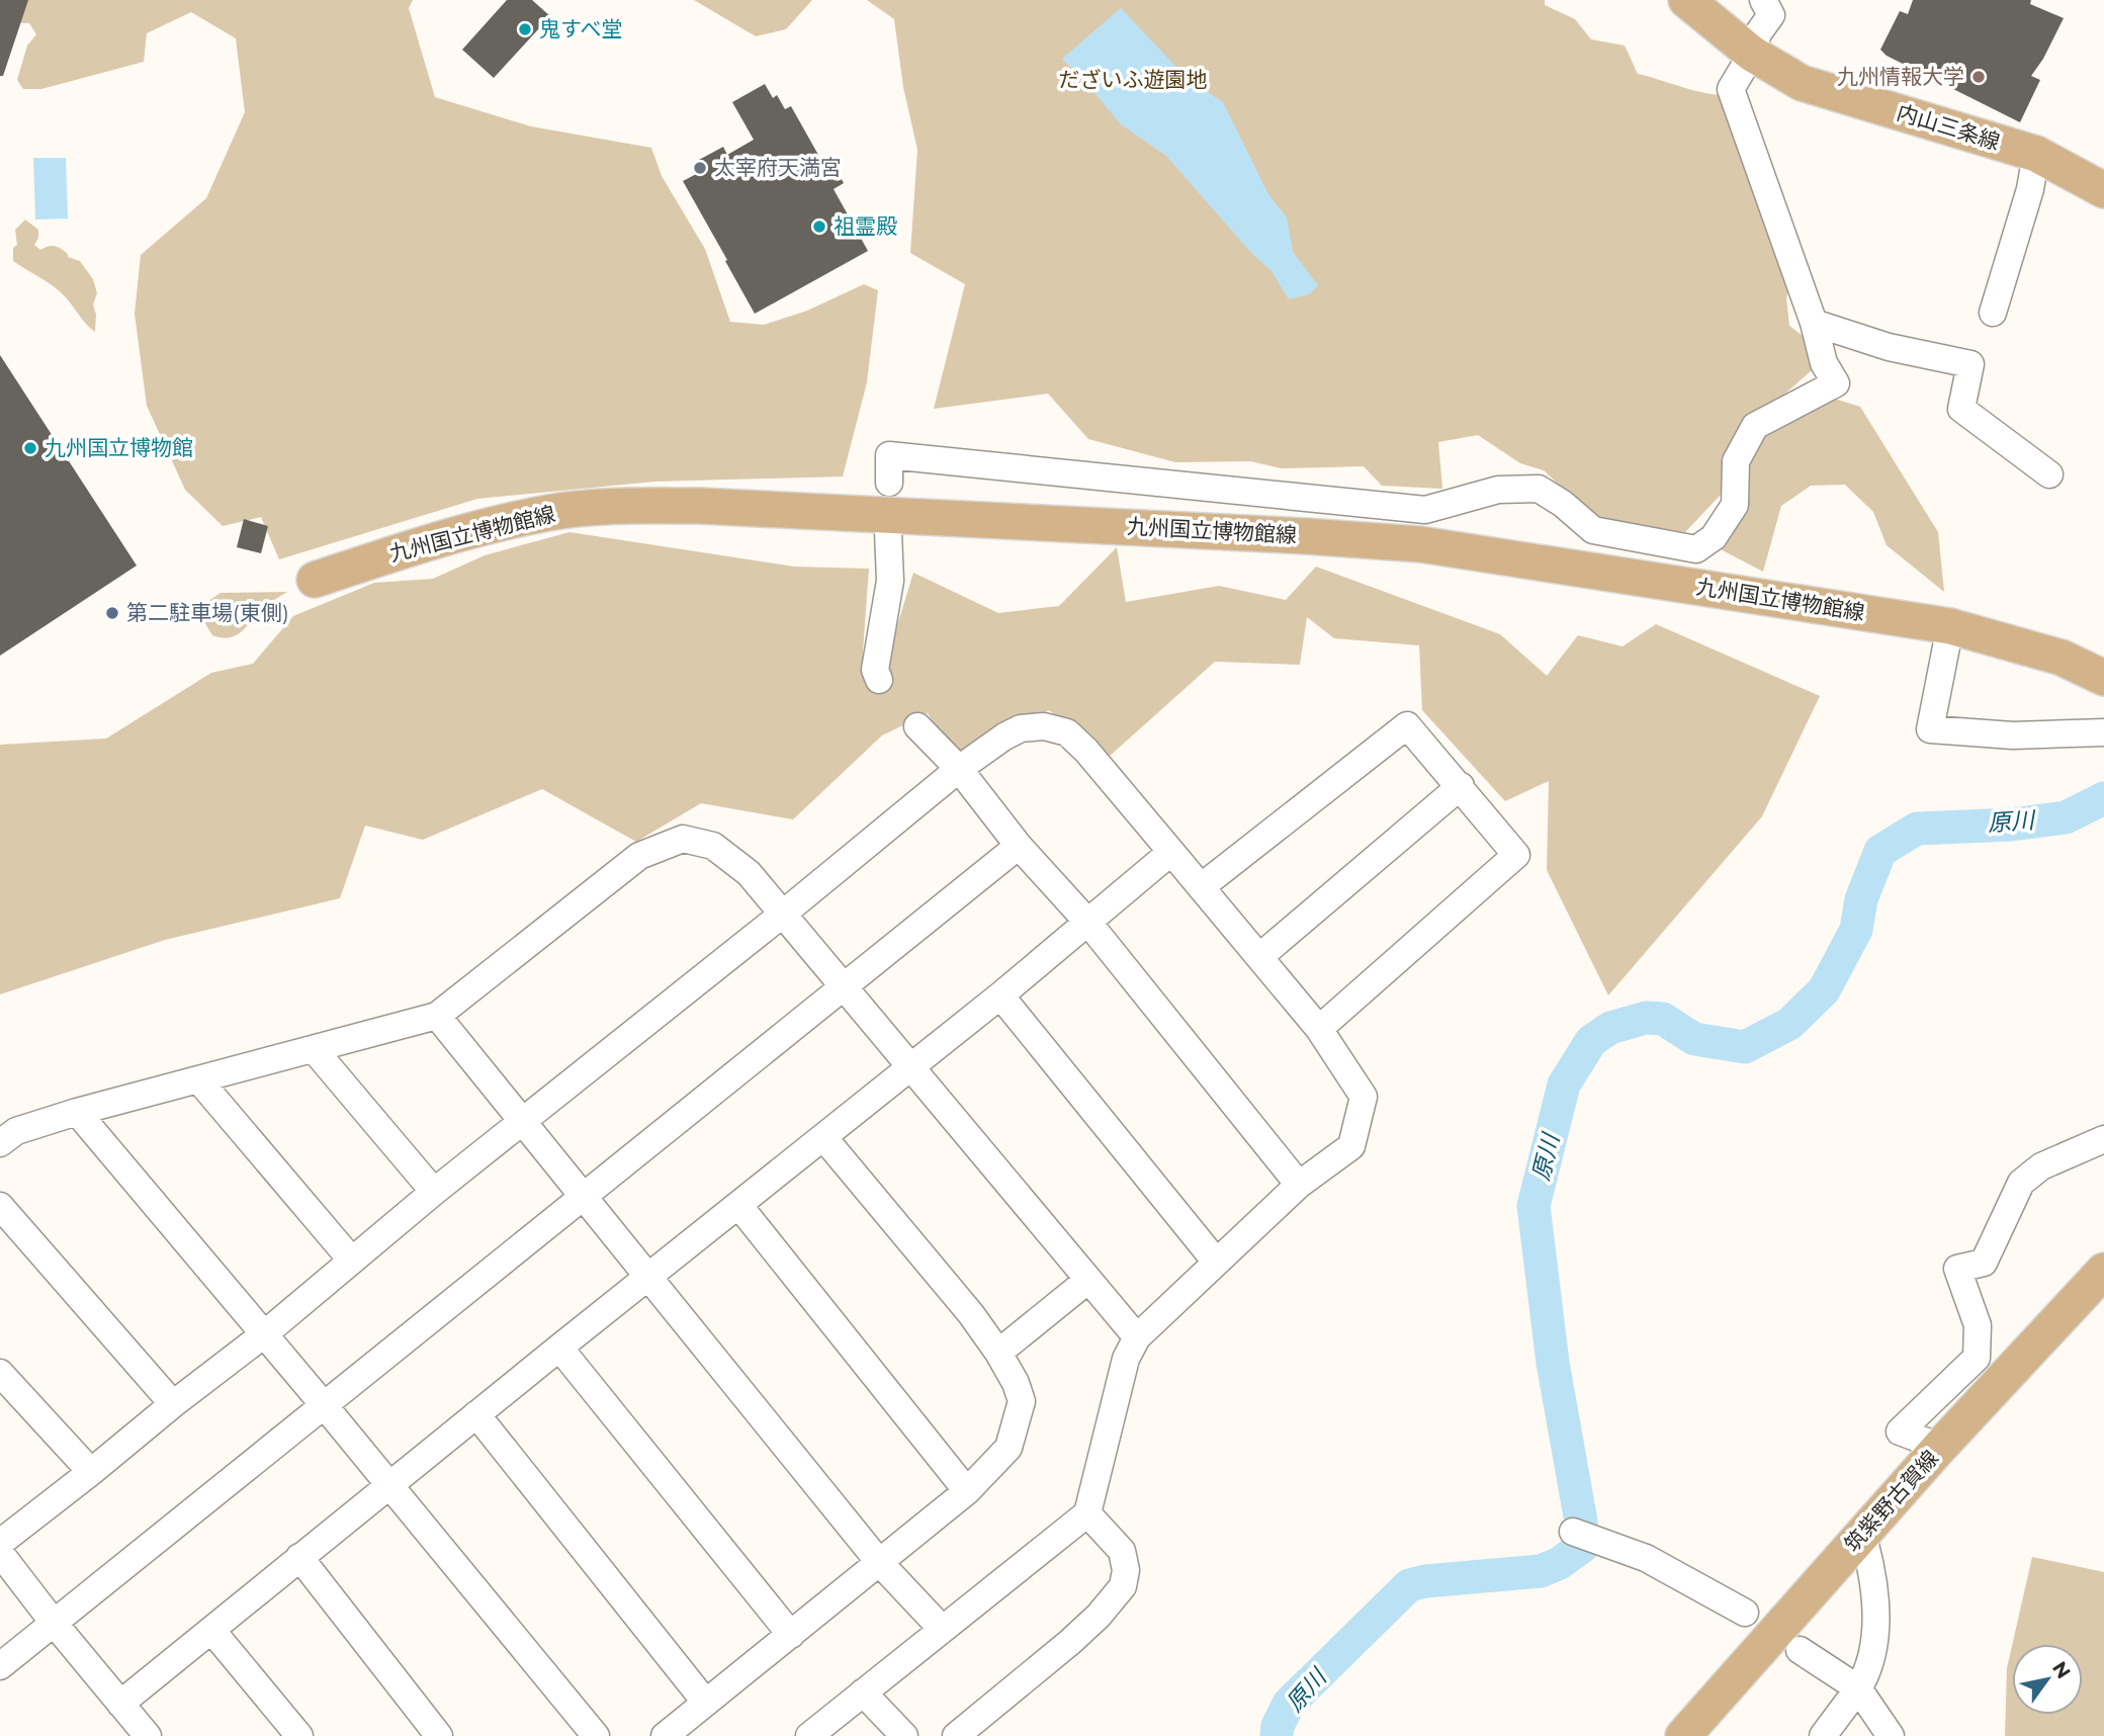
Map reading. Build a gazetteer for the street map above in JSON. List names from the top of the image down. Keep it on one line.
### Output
{"streets":{"main road":["内山三条線","九州国立博物館線","筑紫野古賀線"]},"water":["原川"],"parks":["だざいふ遊園地"],"places":["鬼すべ堂","九州情報大学","太宰府天満宮","祖霊殿","九州国立博物館","第二駐車場(東側)"],"north":"top right"}
